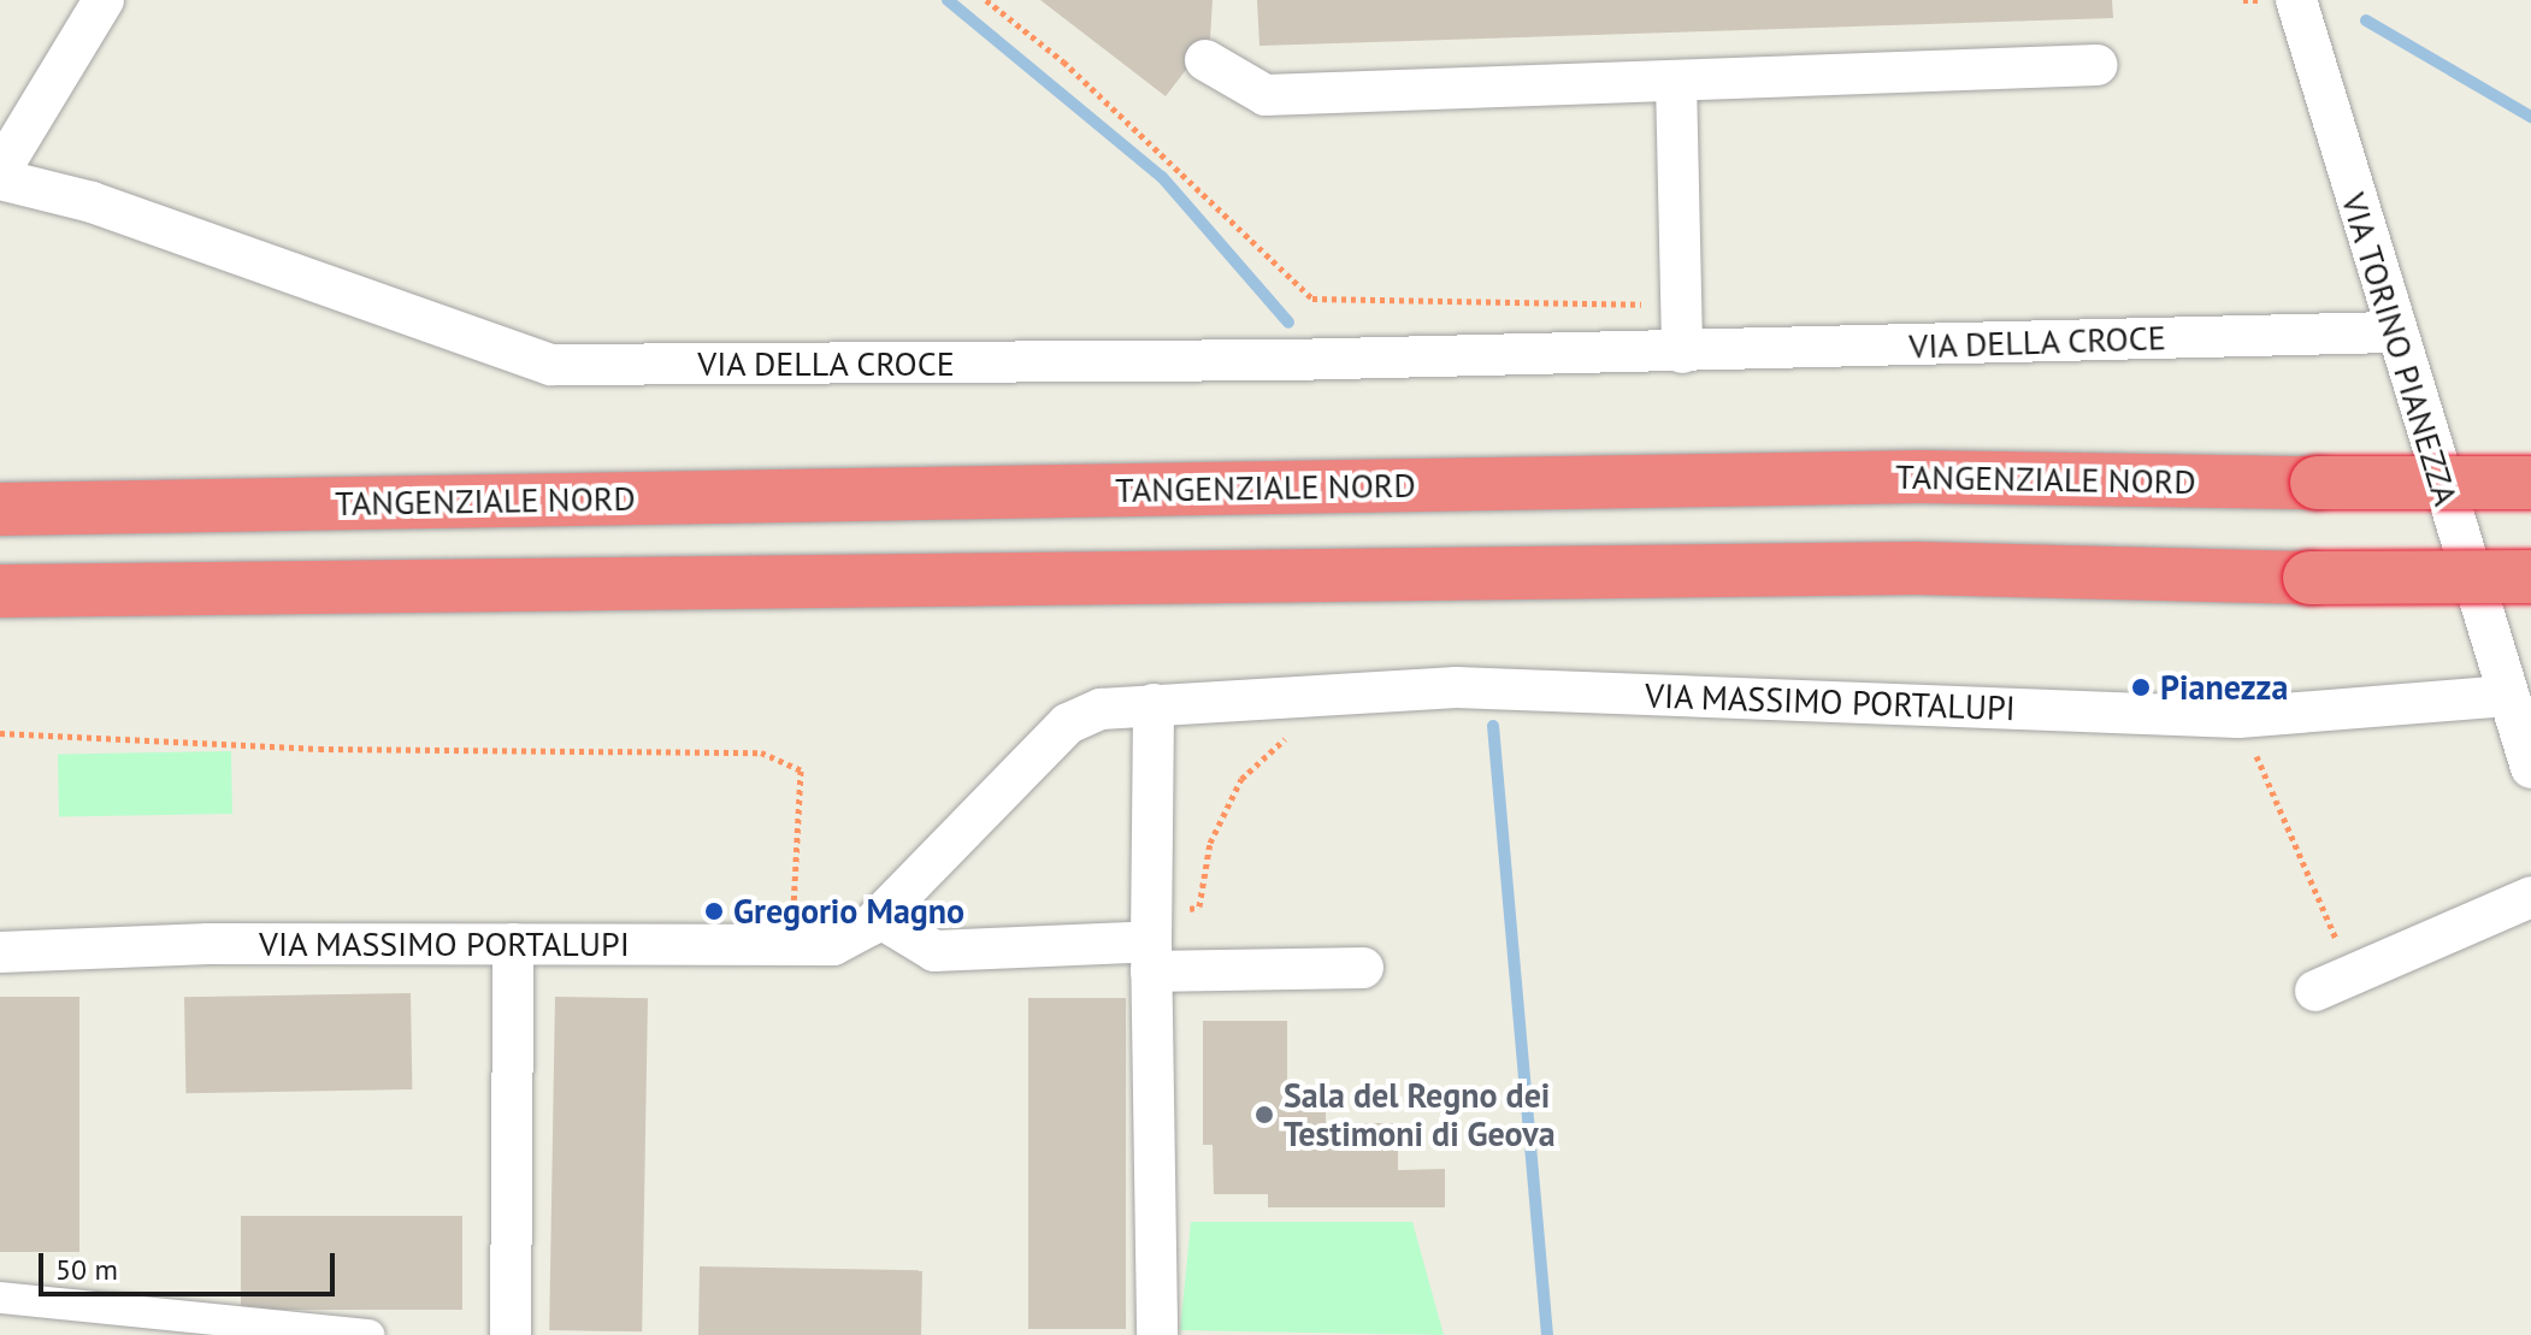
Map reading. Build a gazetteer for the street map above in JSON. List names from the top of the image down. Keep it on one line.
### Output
{"streets":{"highway":["TANGENZIALE NORD"],"street":["VIA DELLA CROCE","VIA TORINO PIANEZZA","VIA MASSIMO PORTALUPI"]},"crossings":[["VIA DELLA CROCE","VIA TORINO PIANEZZA"],["VIA TORINO PIANEZZA","VIA MASSIMO PORTALUPI"]],"places":["Pianezza","Gregorio Magno","Sala del Regno dei Testimoni di Geova"],"scale_bar":"50 m"}
